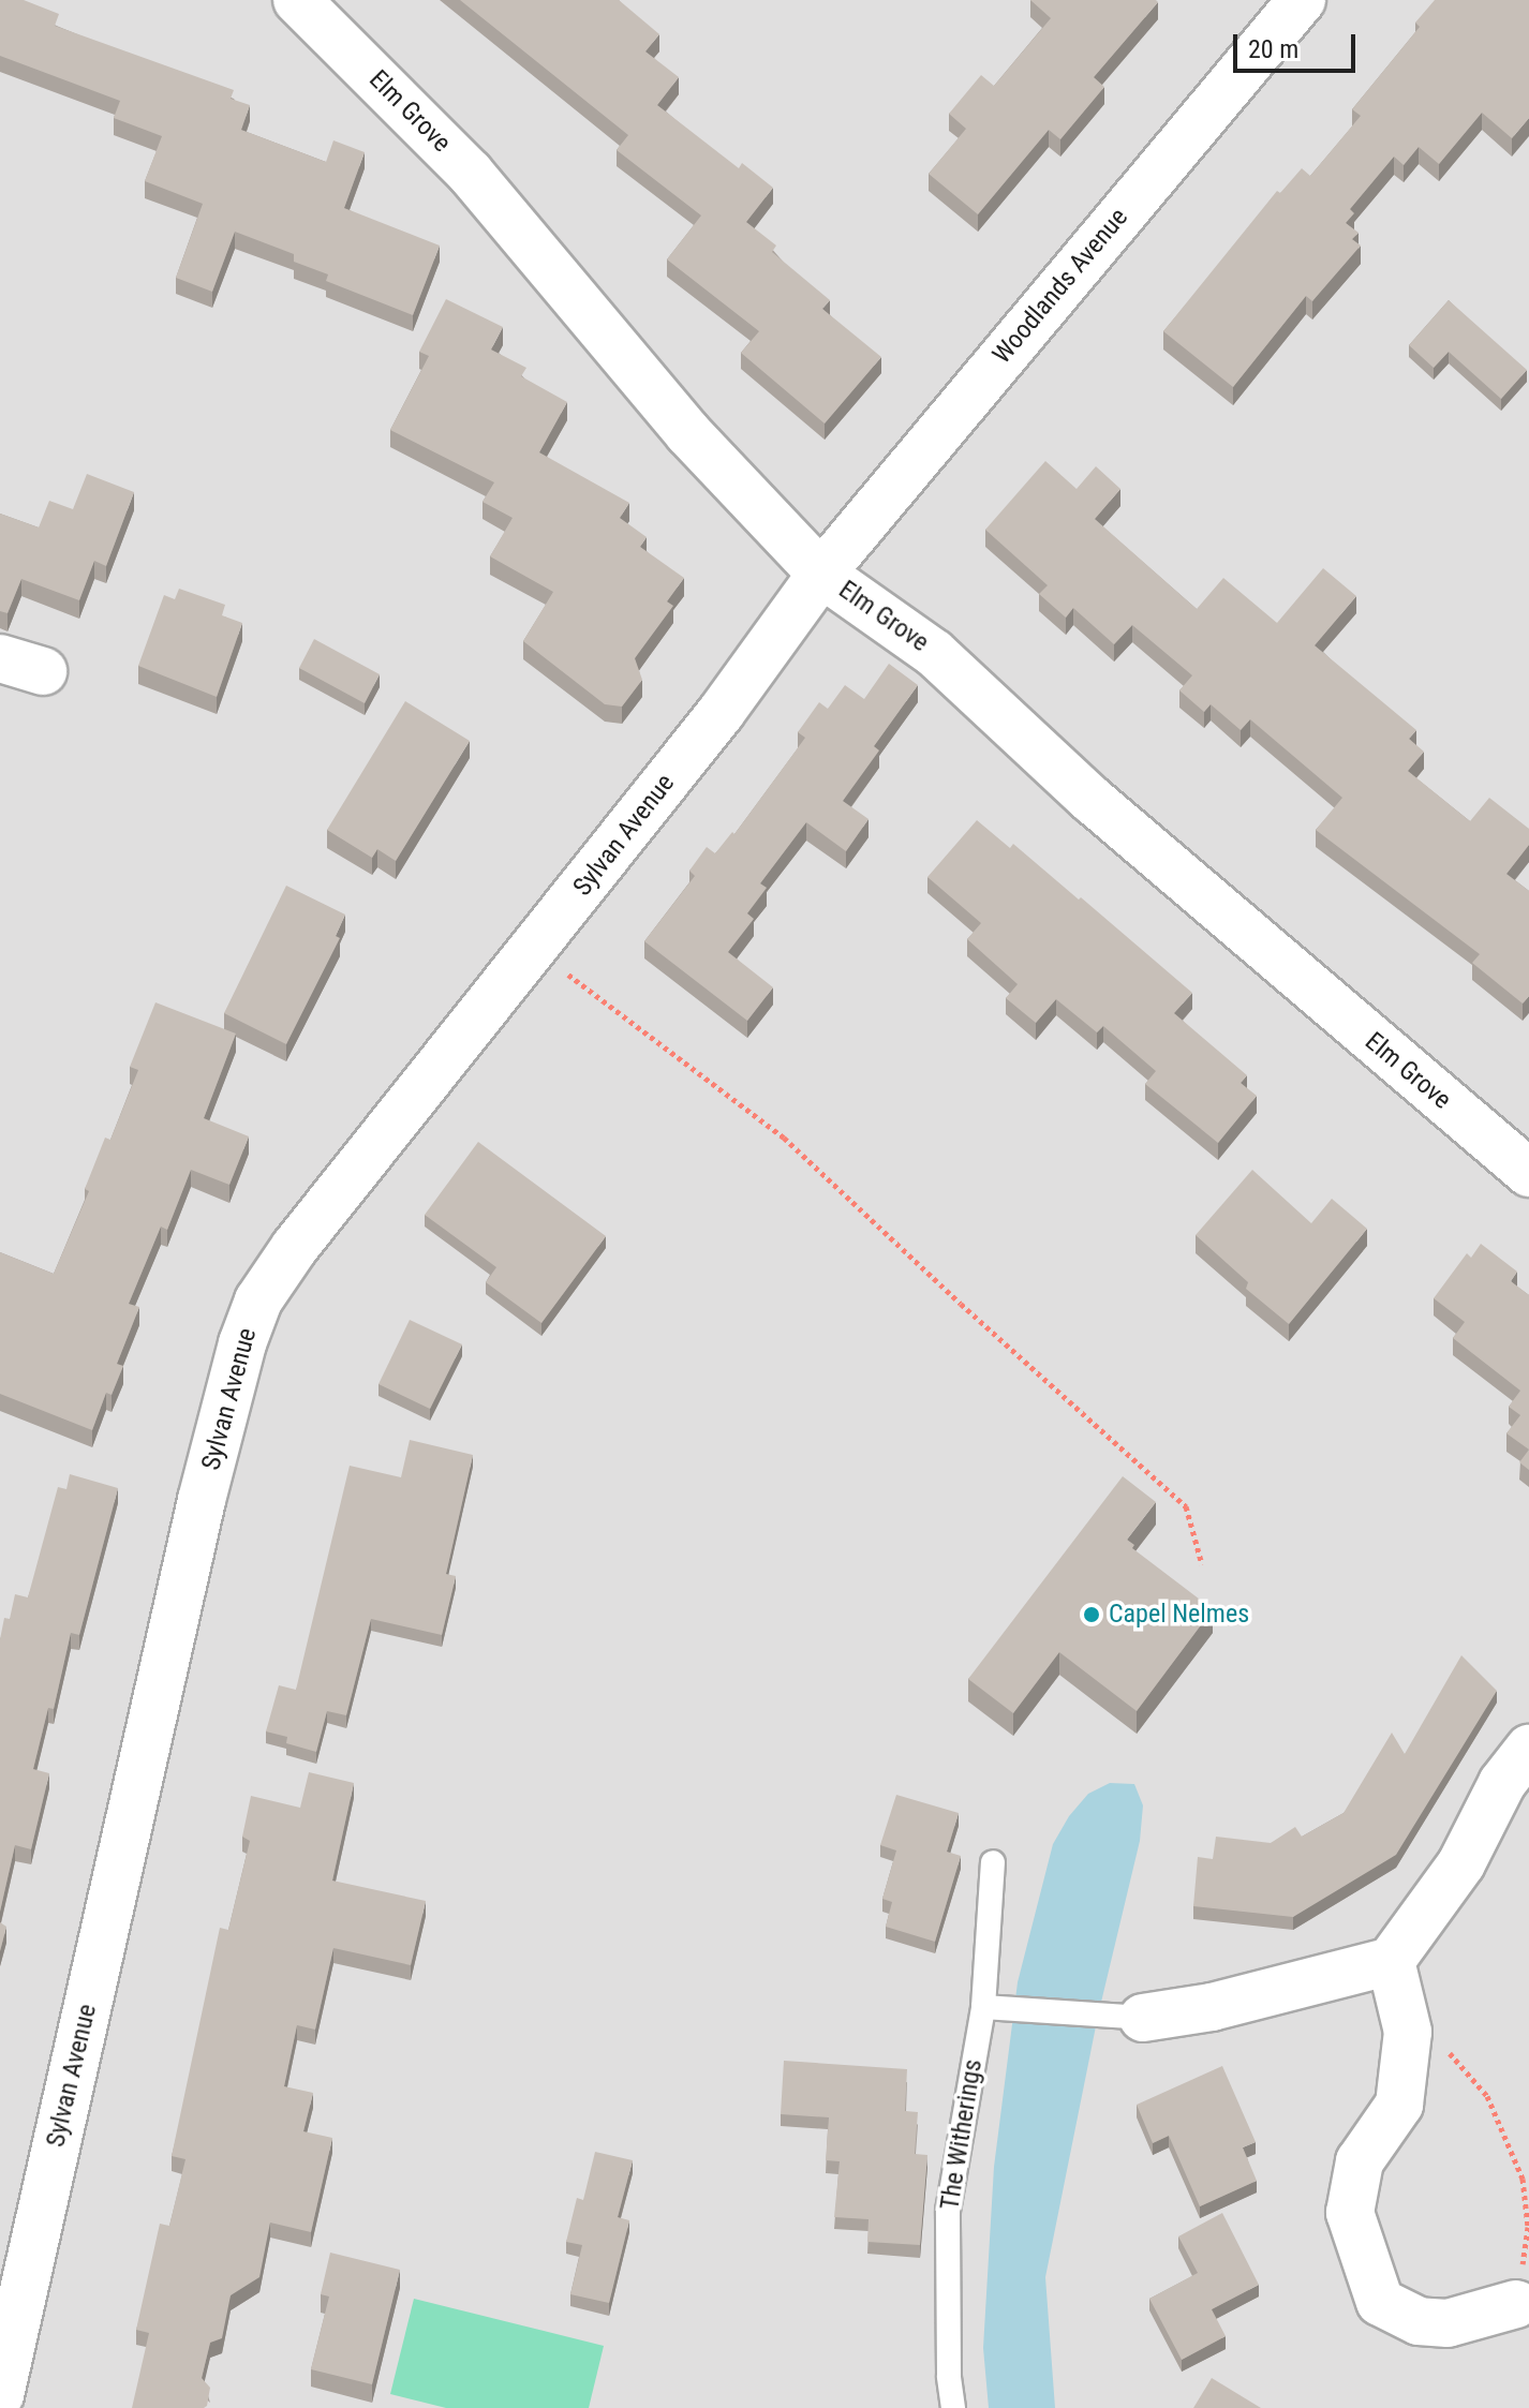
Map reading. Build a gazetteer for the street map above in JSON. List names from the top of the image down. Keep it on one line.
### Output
{"streets":{"street":["Elm Grove","Woodlands Avenue","Sylvan Avenue"],"lane":["The Witherings"]},"crossings":[["Elm Grove","Woodlands Avenue"],["Elm Grove","Sylvan Avenue"],["Woodlands Avenue","Sylvan Avenue"]],"places":["Capel Nelmes"],"scale_bar":"20 m"}
